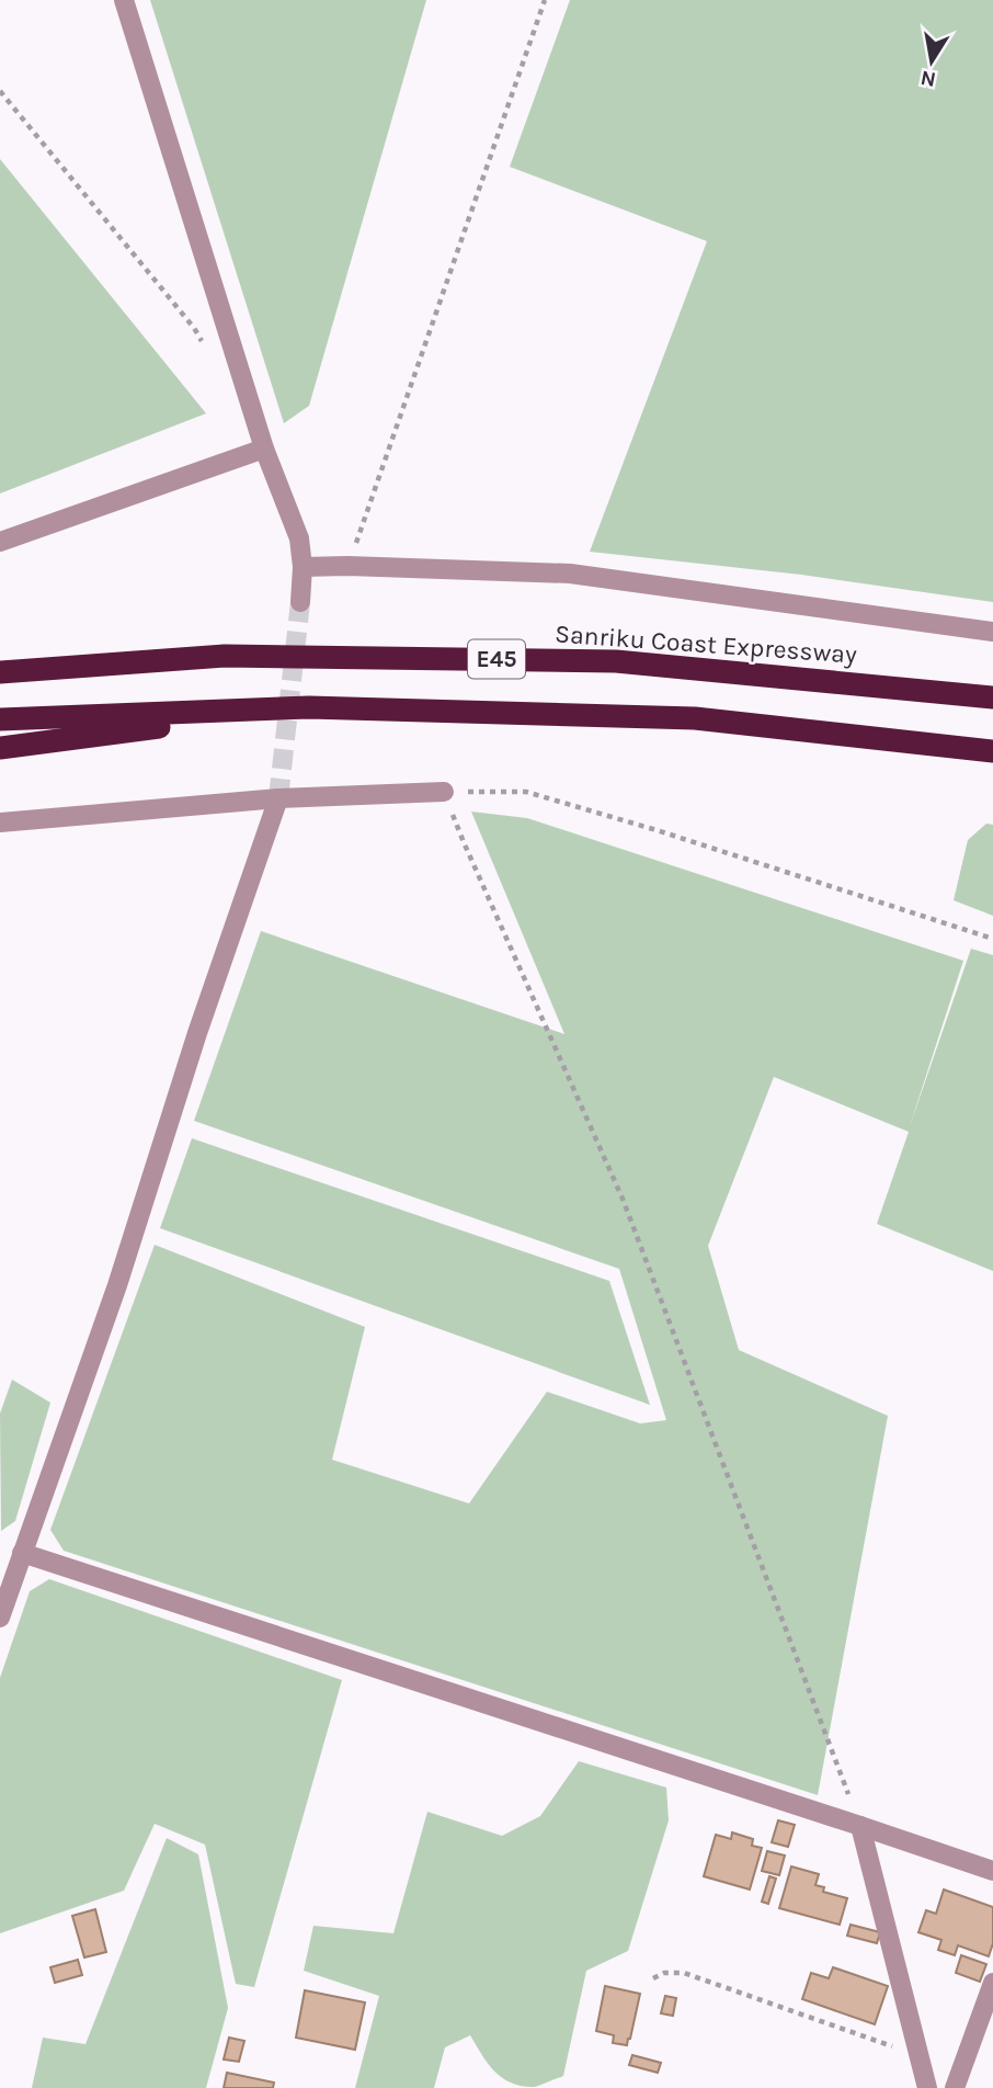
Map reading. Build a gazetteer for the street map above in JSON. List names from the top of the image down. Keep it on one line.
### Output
{"streets":{"highway":["Sanriku Coast Expressway","E45"]},"north":"bottom"}
